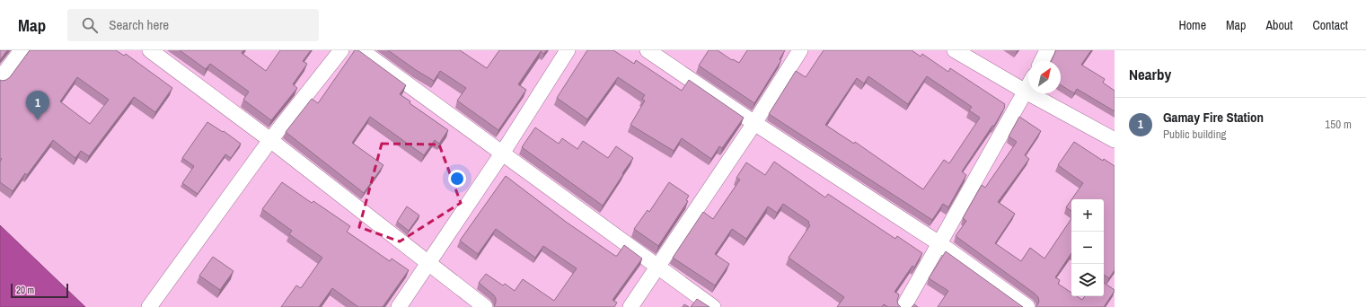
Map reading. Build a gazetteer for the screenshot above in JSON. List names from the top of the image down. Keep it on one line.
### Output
{"scale_bar":"20 m","north":"top right","page":{"header":"Map","search":"Search here","nav":["Home","Map","About","Contact"],"heading":"Nearby","pins":"1","list":[{"mark":"1","name":"Gamay Fire Station","note":"Public building","value":"150 m"}],"map_buttons":["+","−"],"scale":"20 m"}}
